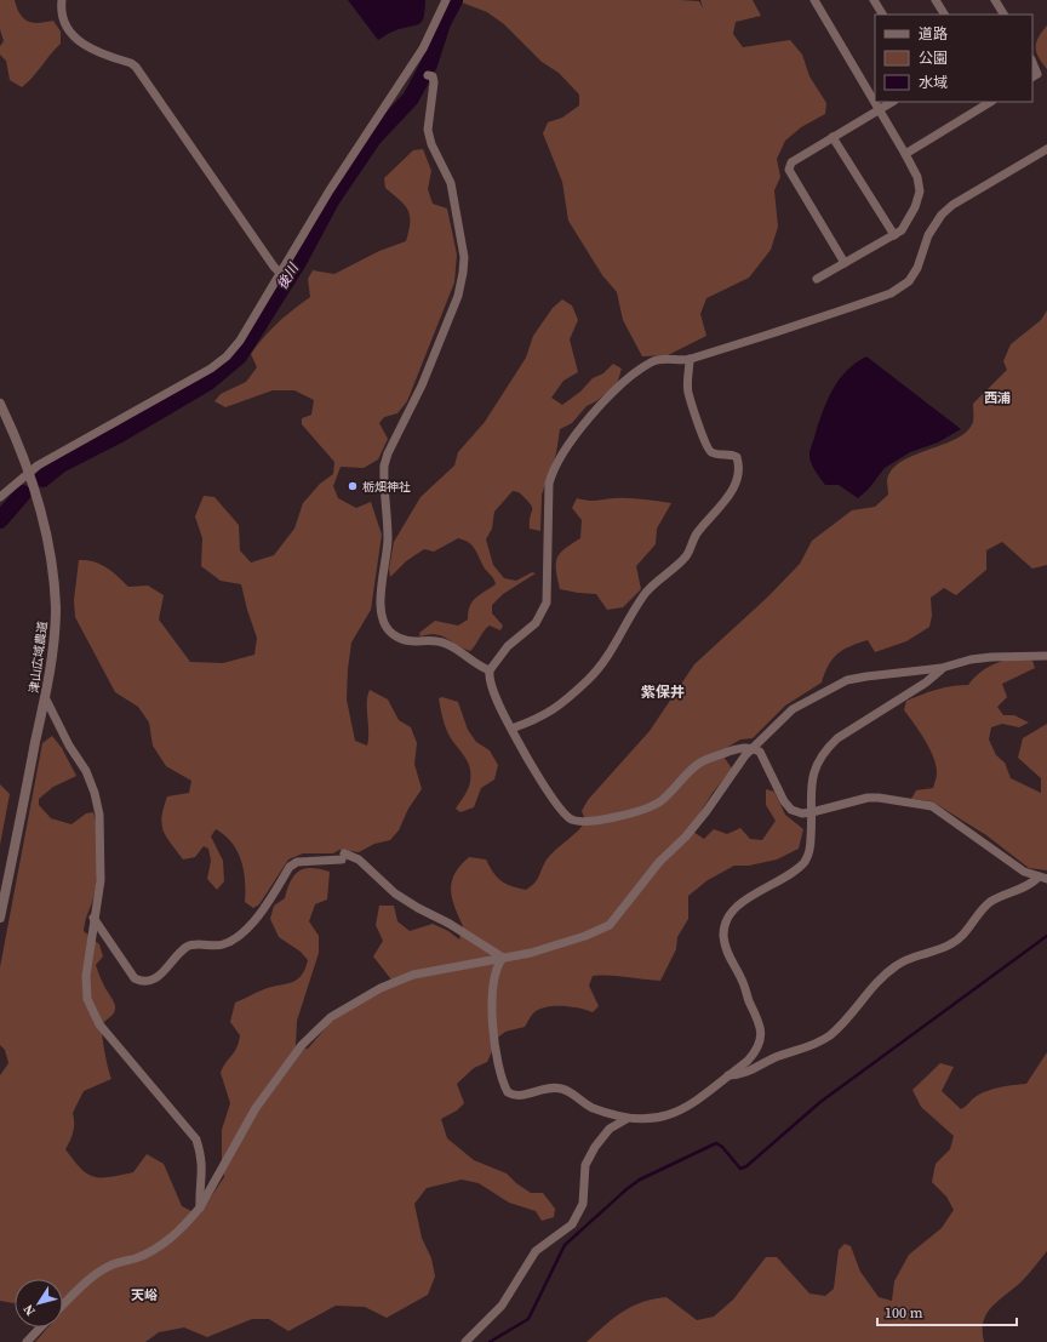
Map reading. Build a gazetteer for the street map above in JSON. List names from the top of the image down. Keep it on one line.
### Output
{"streets":{"street":["津山広域農道"]},"districts":["西浦","紫保井","天峪"],"water":["後川"],"places":["栃畑神社"],"legend":["道路","公園","水域"],"scale_bar":"100 m","north":"bottom left"}
